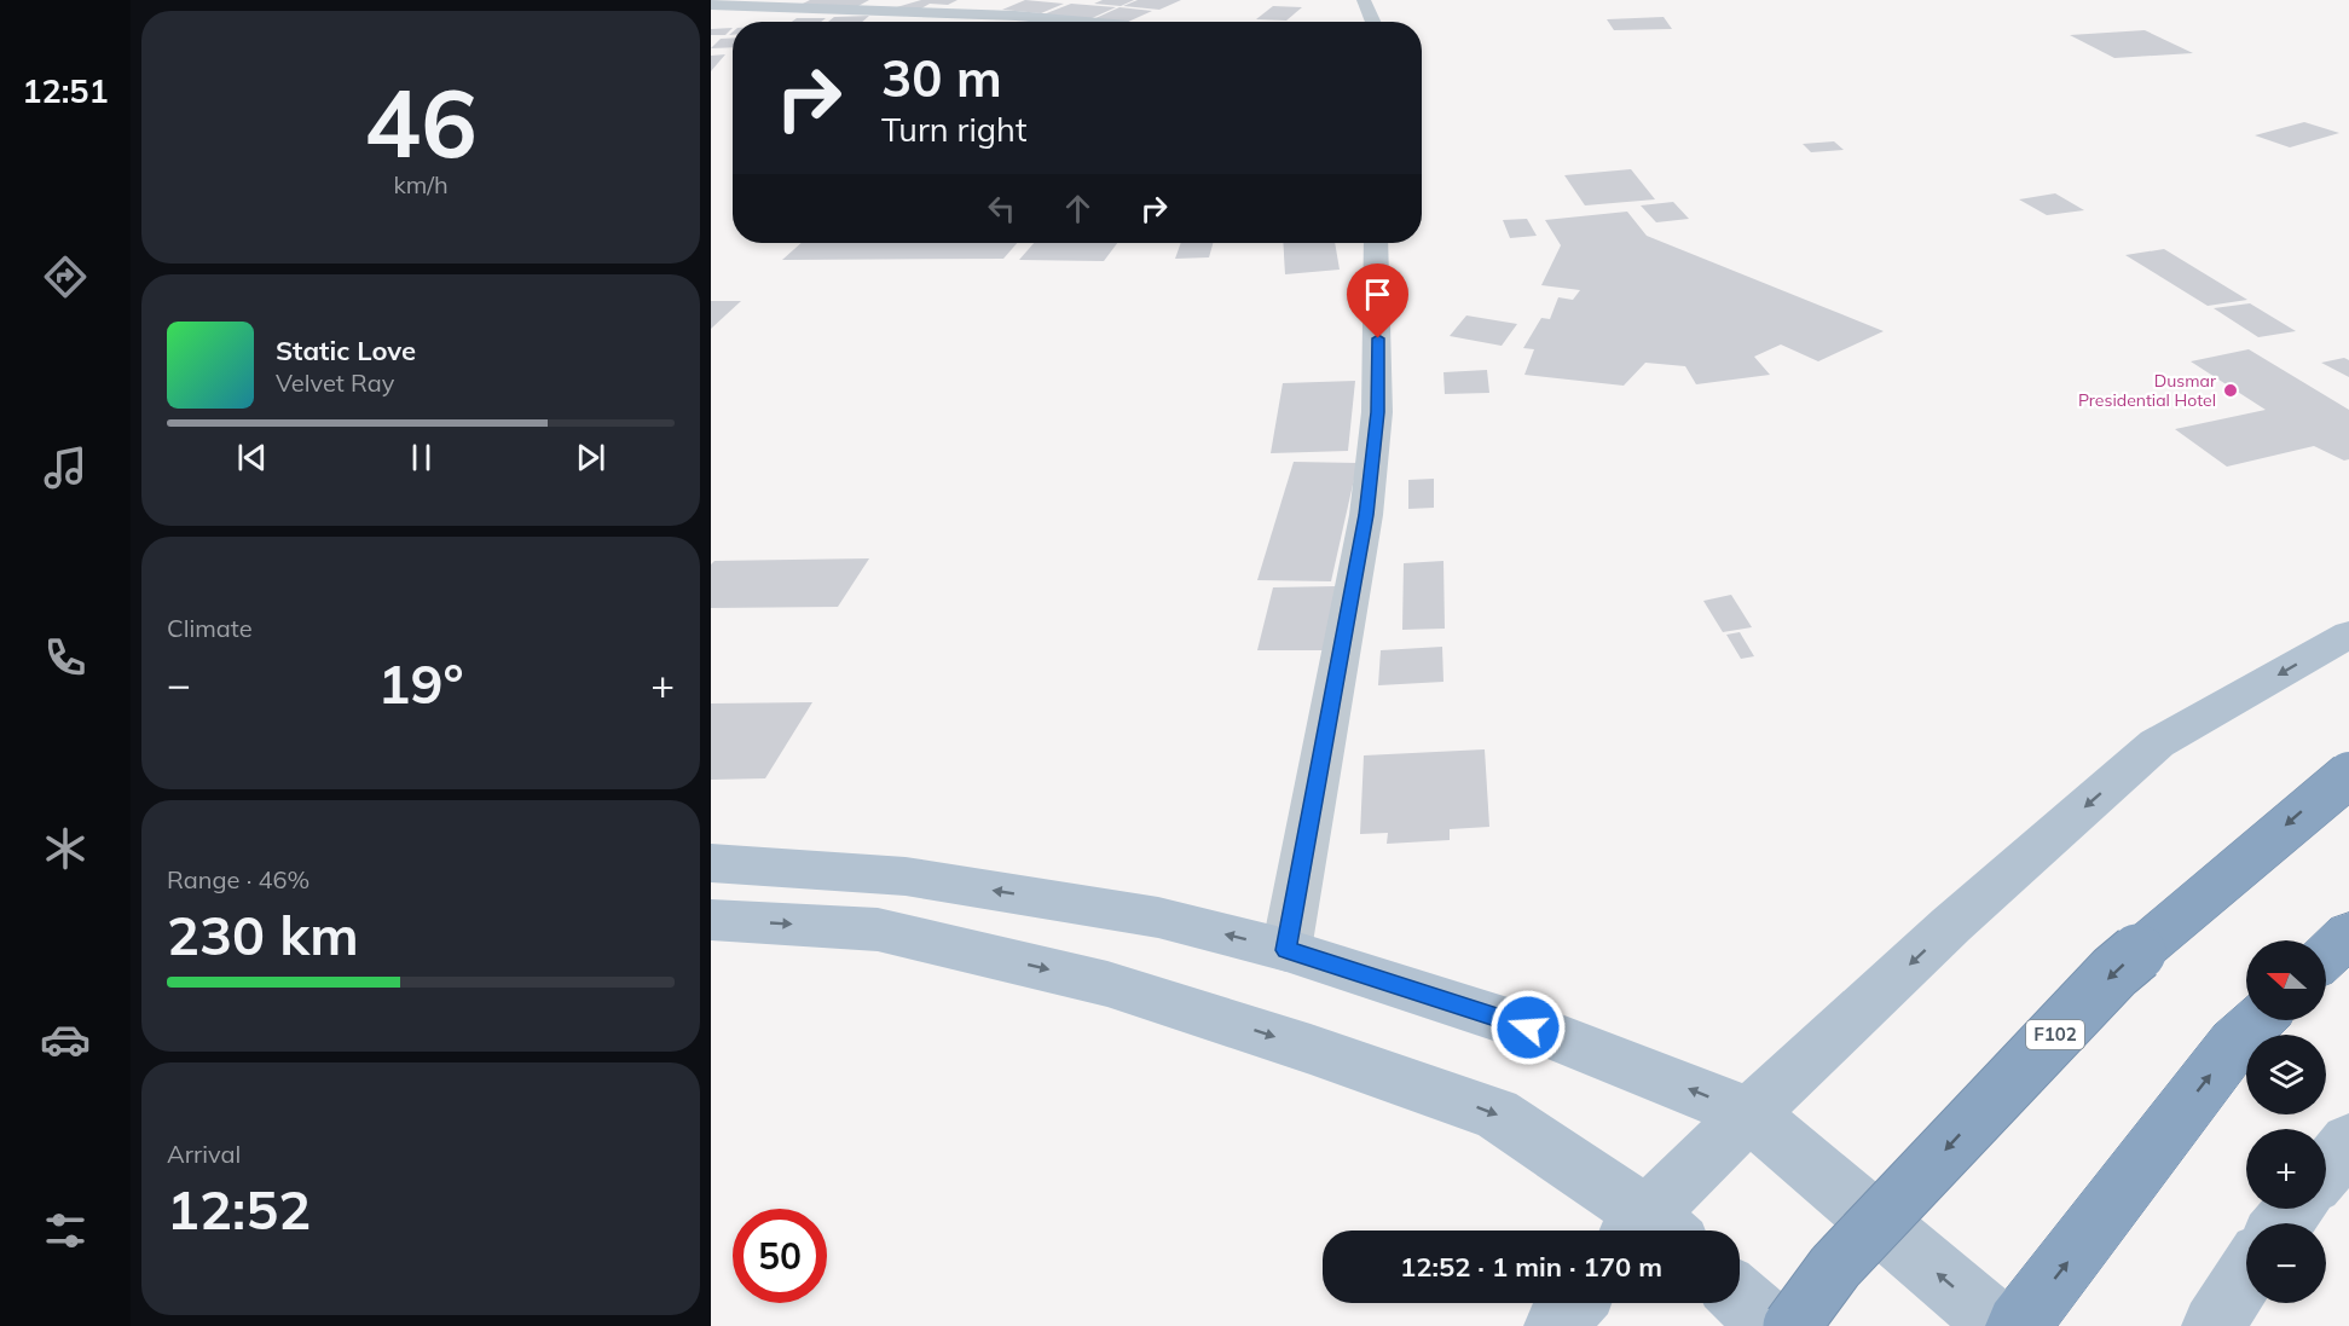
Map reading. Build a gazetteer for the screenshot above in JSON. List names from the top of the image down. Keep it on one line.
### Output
{"streets":{"highway":["F102"]},"places":["Dusmar Presidential Hotel"],"north":"left","page":{"tabs":"12:51","tile":[["46","km/h"],"Climate",["Range · 46%","230 km"],["Arrival","12:52"]],"turn":["30 m","Turn right"],"song":["Static Love","Velvet Ray"],"heat":["−","19°","+"],"map_buttons":["+","−"],"limit":"50","trip":"12:52 · 1 min · 170 m"}}
